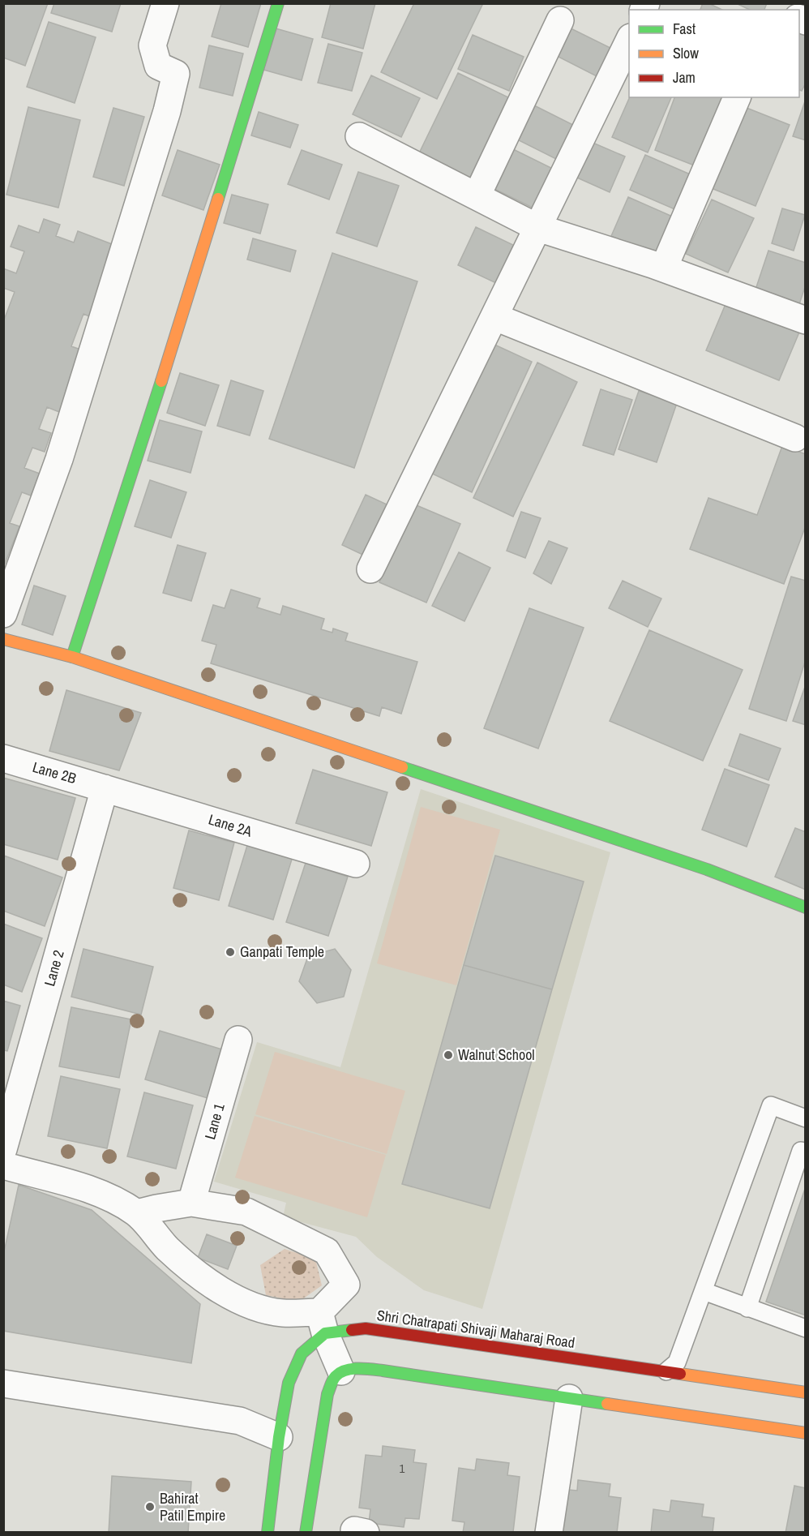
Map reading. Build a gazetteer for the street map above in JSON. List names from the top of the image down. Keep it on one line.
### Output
{"streets":{"street":["Lane 2B","Lane 2A","Lane 2","Lane 1","Shri Chatrapati Shivaji Maharaj Road"]},"crossings":[["Lane 2B","Lane 2A"],["Lane 2B","Lane 2"],["Lane 2A","Lane 2"]],"places":["Ganpati Temple","Walnut School","Bahirat Patil Empire"],"house_numbers":["1"],"legend":["Fast","Slow","Jam"]}
